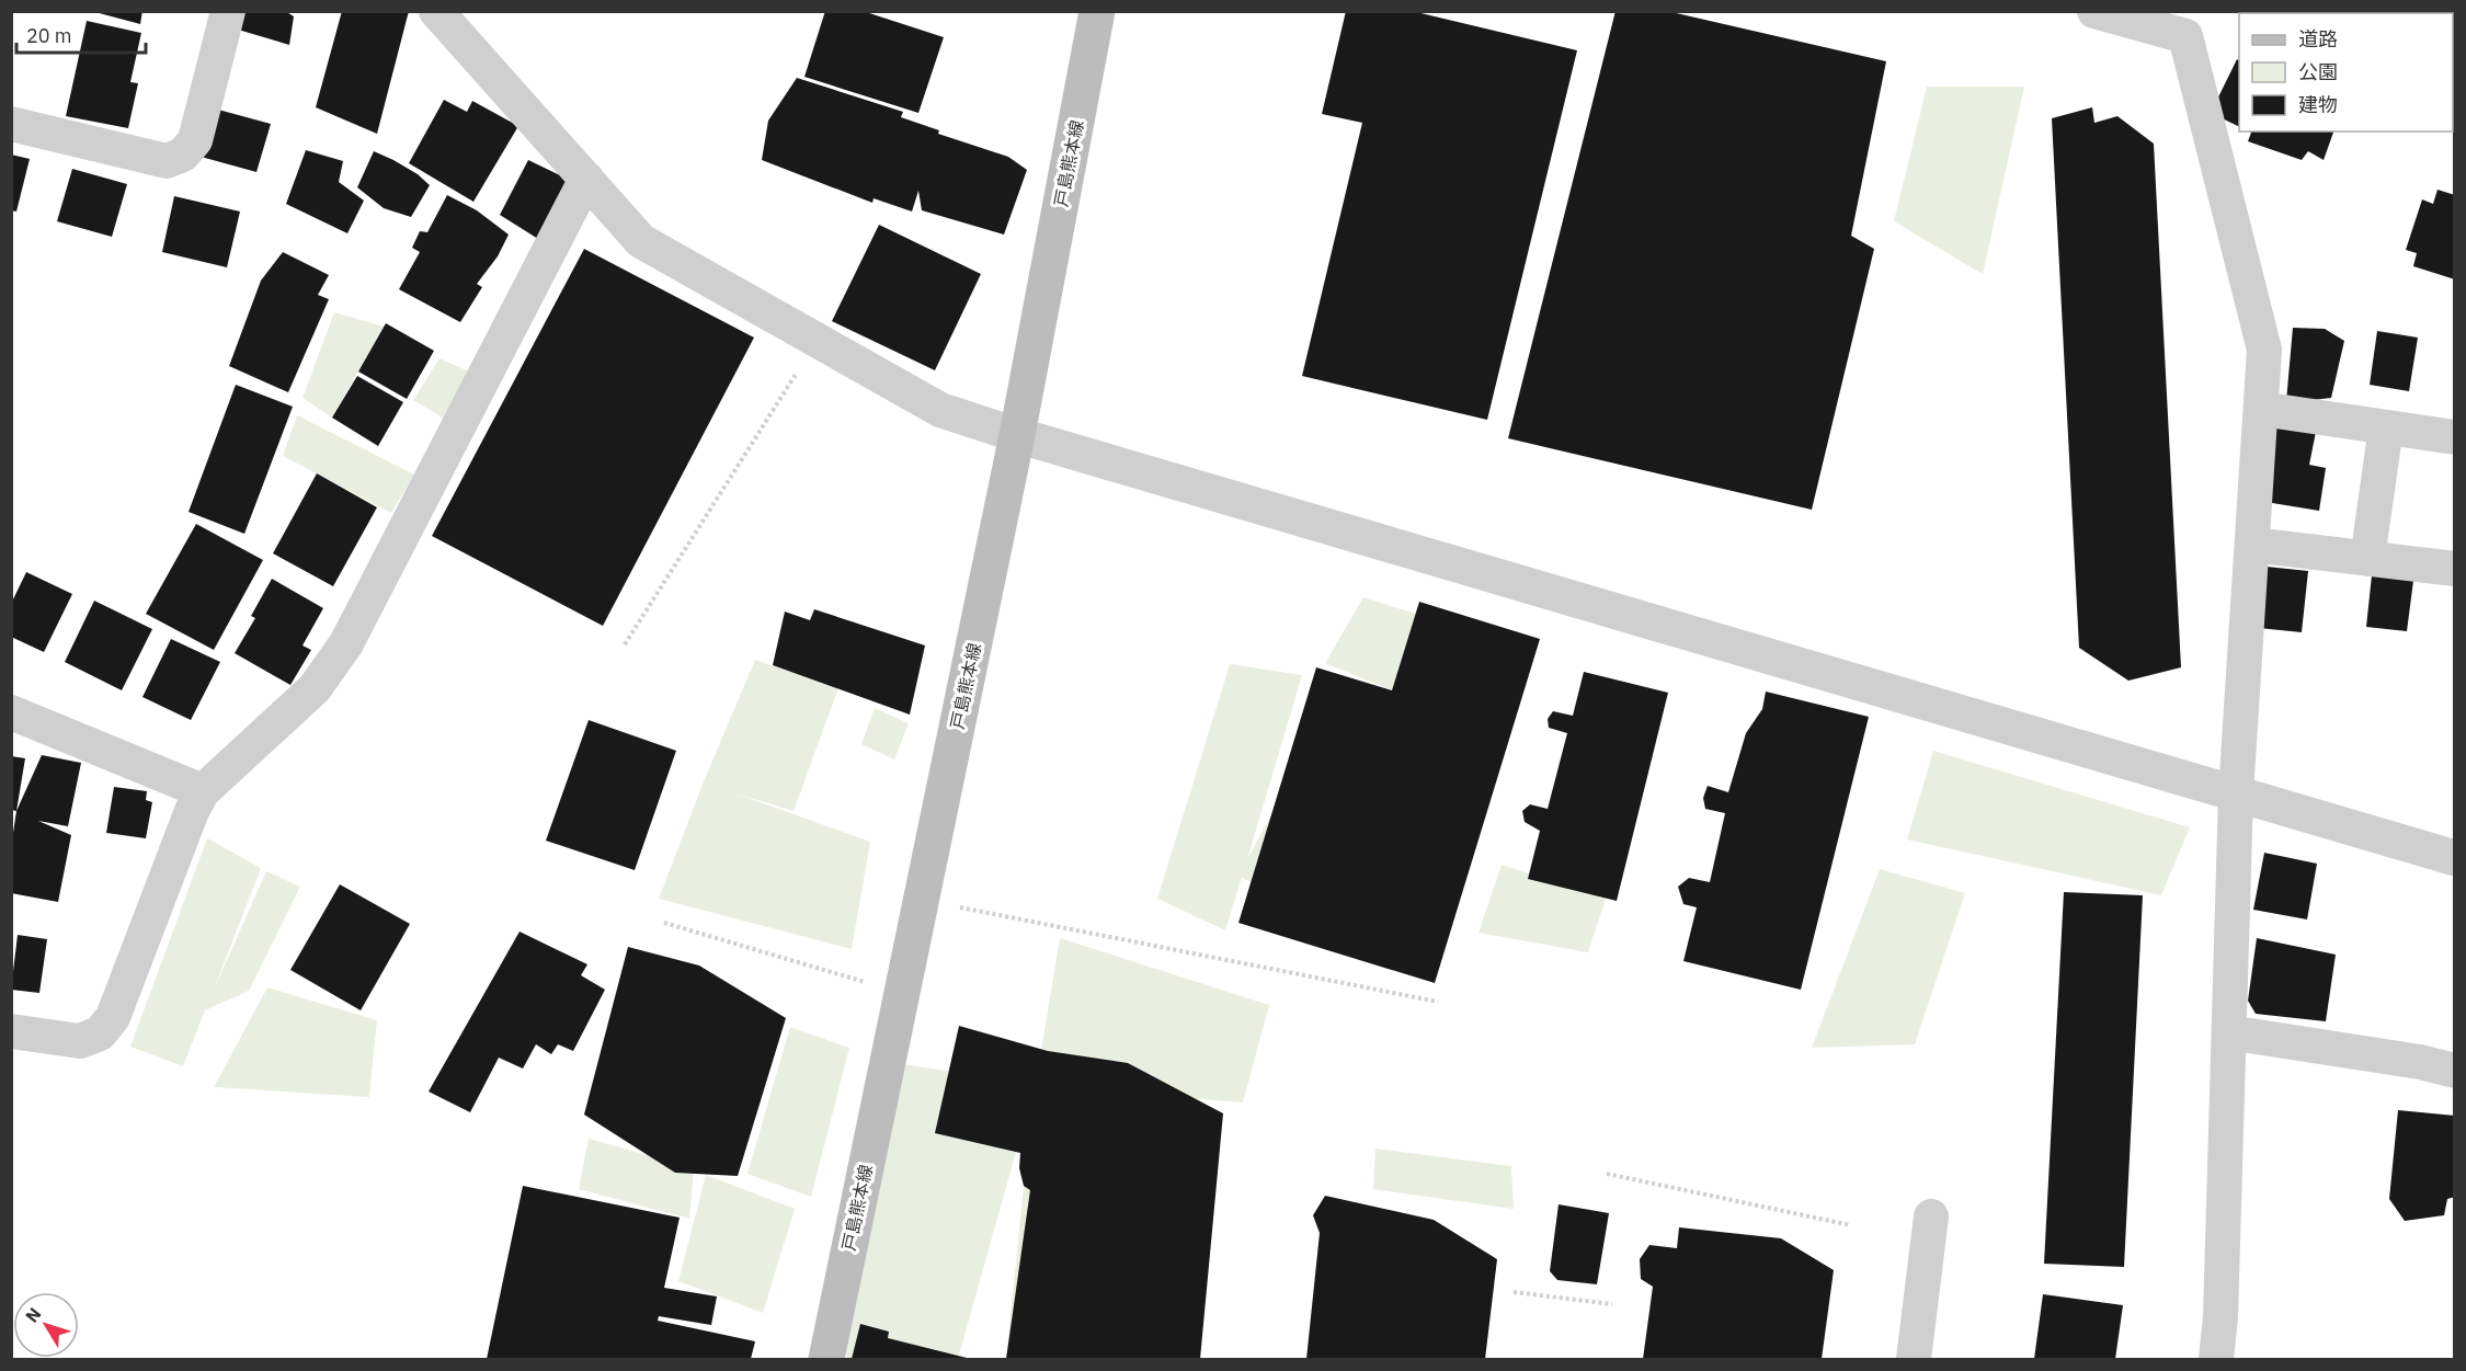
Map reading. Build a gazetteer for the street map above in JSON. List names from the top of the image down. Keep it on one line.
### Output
{"streets":{"main road":["戸島熊本線"]},"legend":["道路","公園","建物"],"scale_bar":"20 m","north":"top left"}
